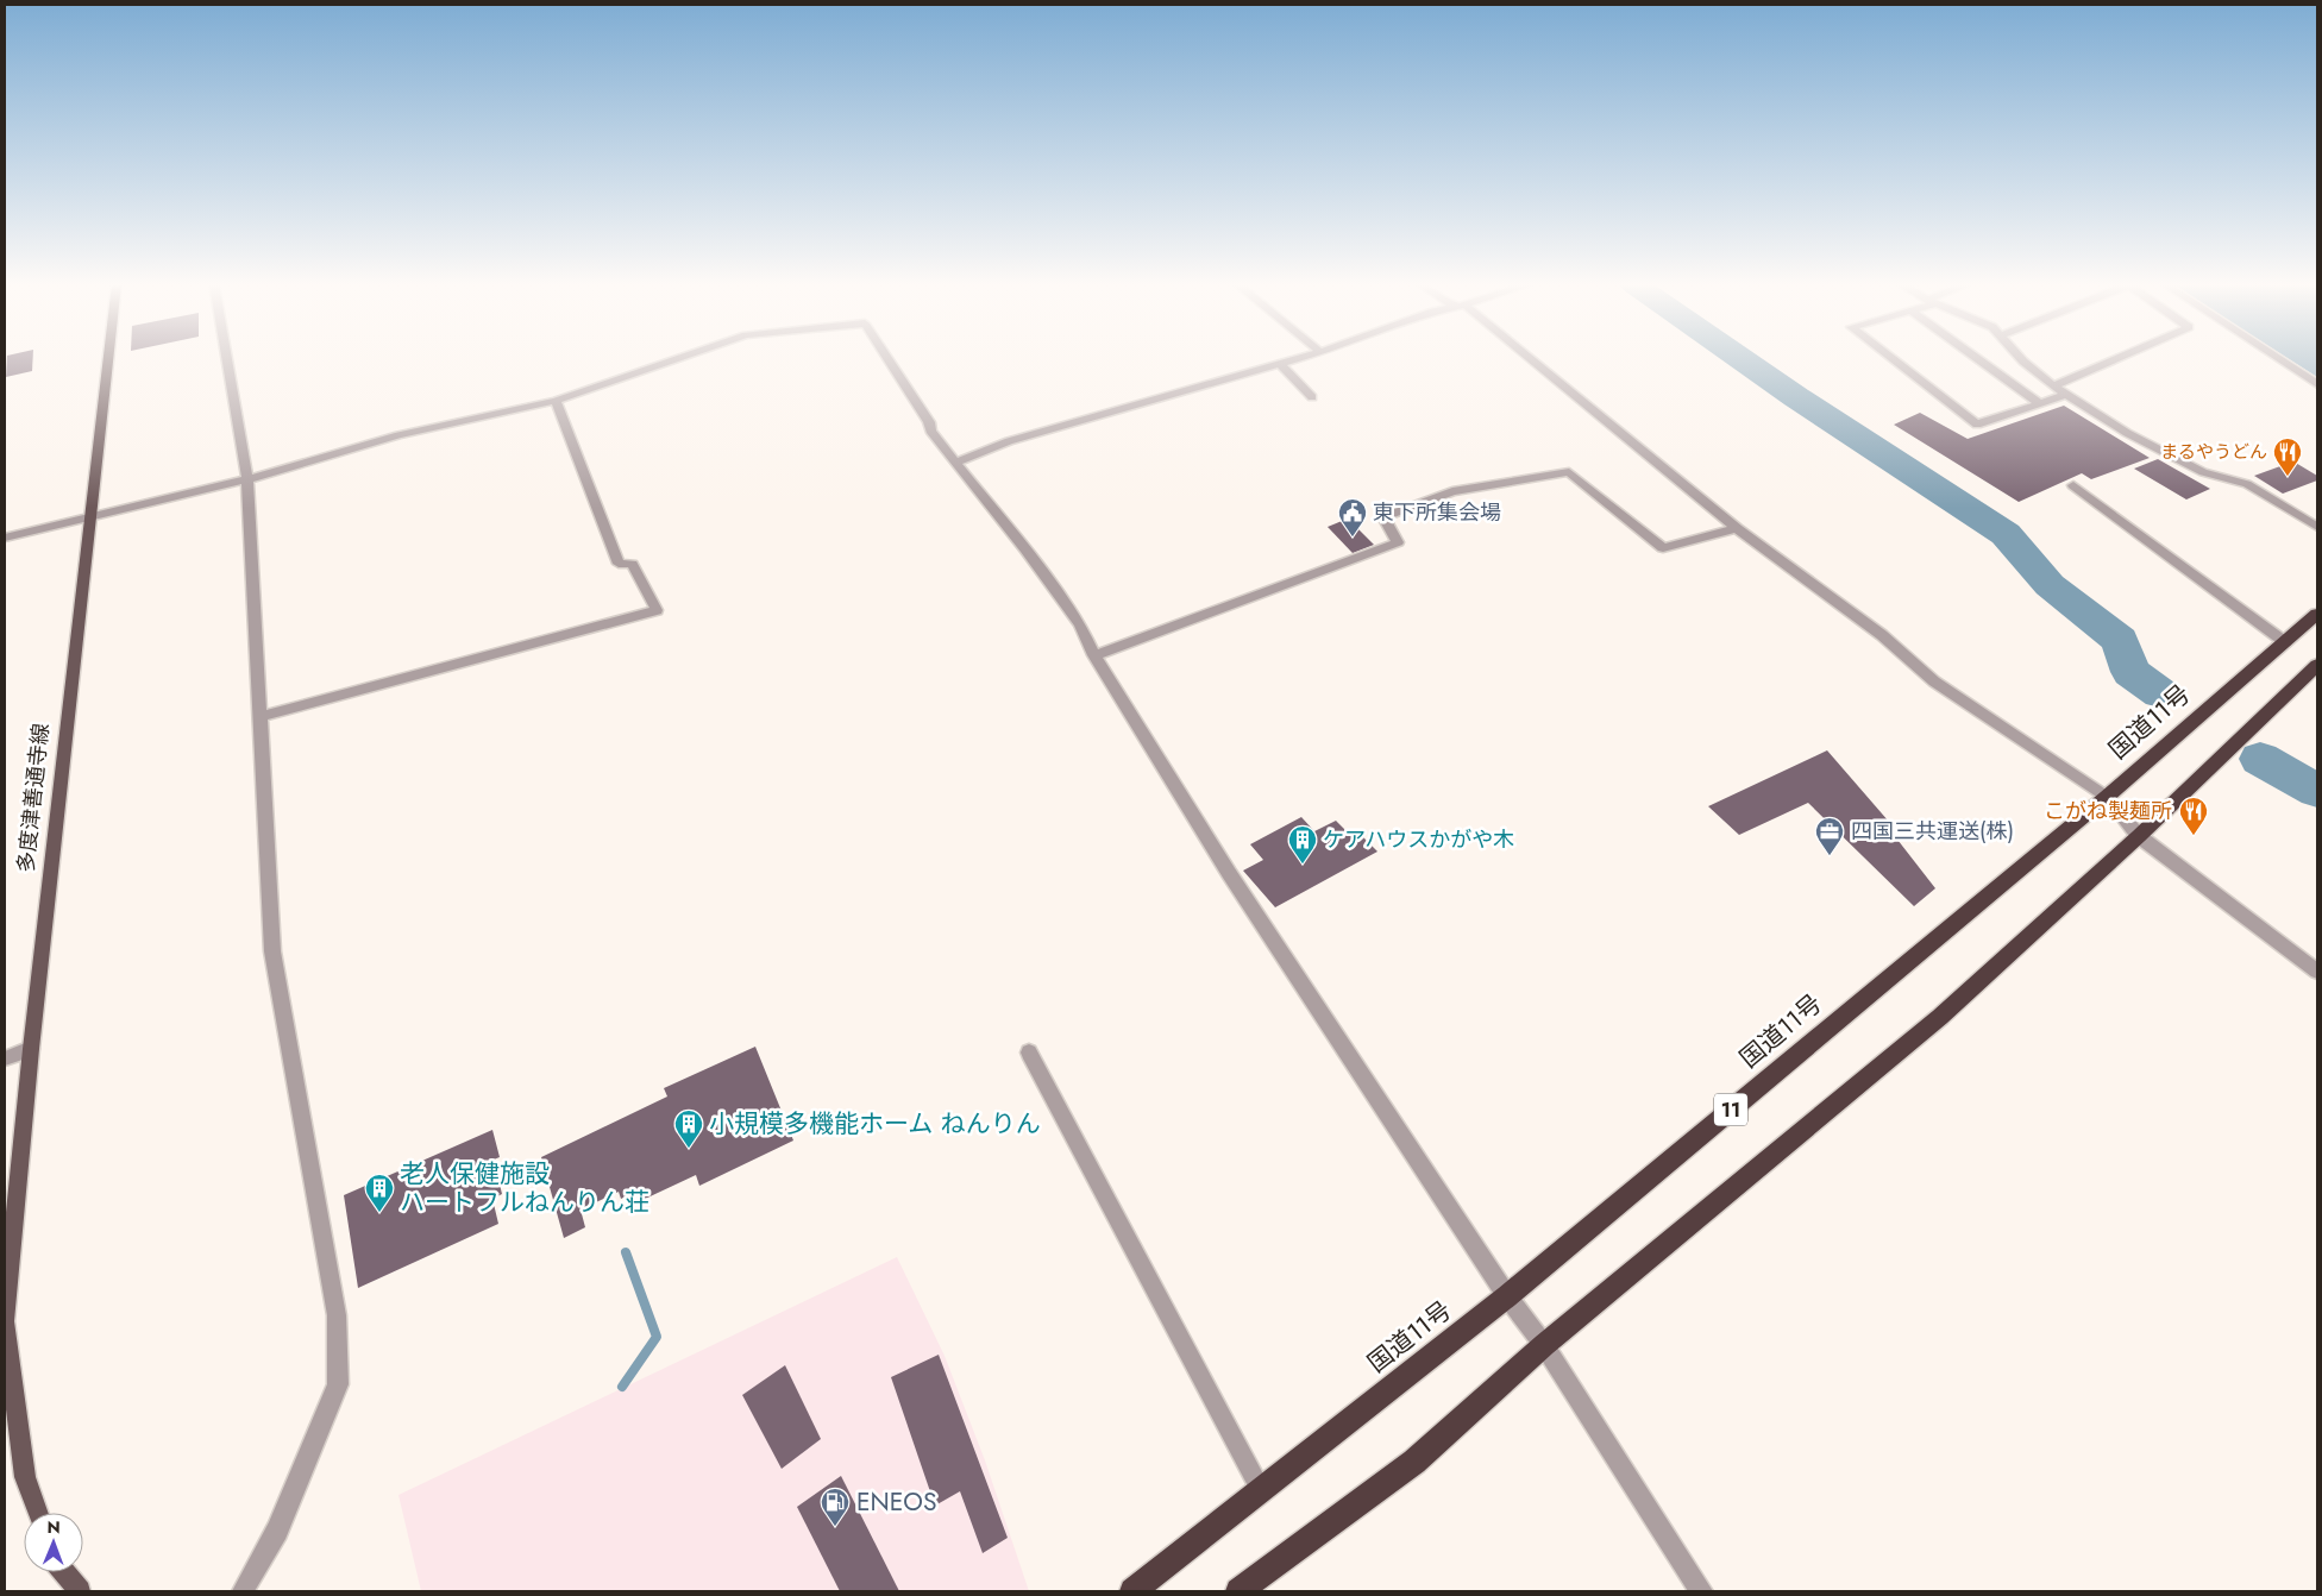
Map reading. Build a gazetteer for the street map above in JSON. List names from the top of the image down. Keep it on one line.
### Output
{"streets":{"highway":["国道11号","11"],"main road":["多度津善通寺線"]},"places":{"restaurant":["まるやうどん","こがね製麺所"],"public building":["東下所集会場"],"office":["四国三共運送(株)"],"building":["ケアハウスかがや木","小規模多機能ホーム ねんりん","老人保健施設 ハートフルねんりん荘"],"fuel station":["ENEOS"]},"north":"top"}
